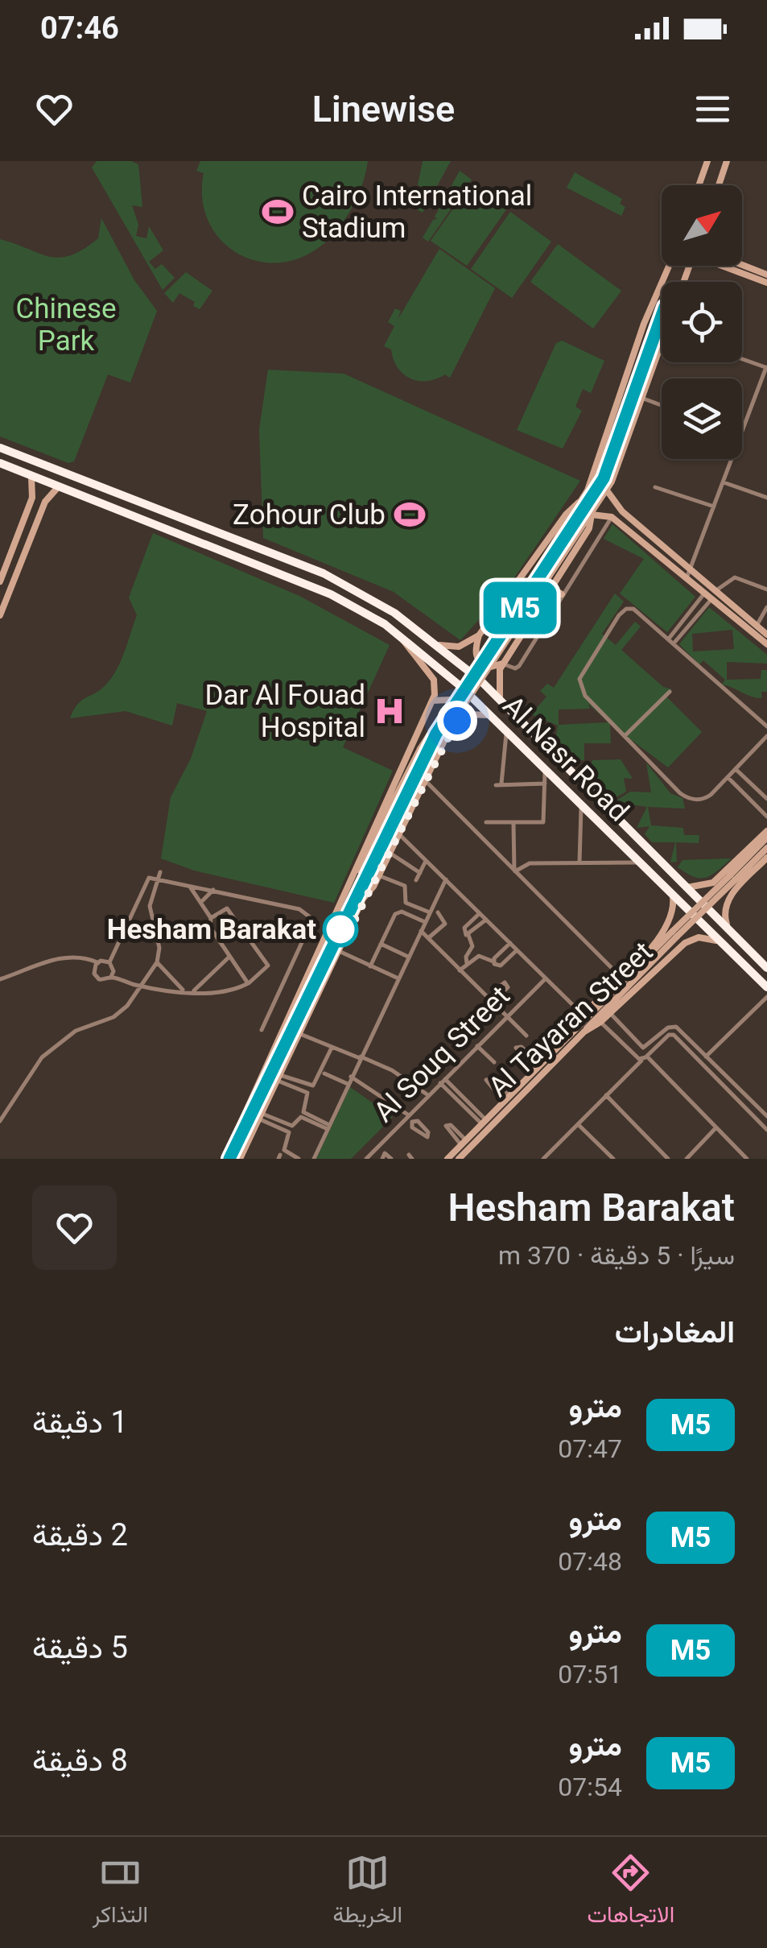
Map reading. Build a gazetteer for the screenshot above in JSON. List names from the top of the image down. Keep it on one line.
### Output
{"streets":{"highway":["Al Nasr Road"],"main road":["Al Tayaran Street"],"street":["Al Souq Street"]},"crossings":[["Al Nasr Road","Al Tayaran Street"]],"parks":["Chinese Park"],"places":{"sports":["Cairo International Stadium","Zohour Club"],"hospital":["Dar Al Fouad Hospital"],"other":["Hesham Barakat"]},"lines":["metro line M5"],"north":"top right","page":{"status":"07:46","header":"Linewise","on_map":"M5","heading":[["Hesham Barakat","سيرًا · 5 دقيقة · 370 m"],"المغادرات"],"list":[{"mark":"M5","name":"مترو","note":"07:47","value":"1 دقيقة"},{"mark":"M5","name":"مترو","note":"07:48","value":"2 دقيقة"},{"mark":"M5","name":"مترو","note":"07:51","value":"5 دقيقة"},{"mark":"M5","name":"مترو","note":"07:54","value":"8 دقيقة"}],"tabs":["الاتجاهات","الخريطة","التذاكر"]}}
